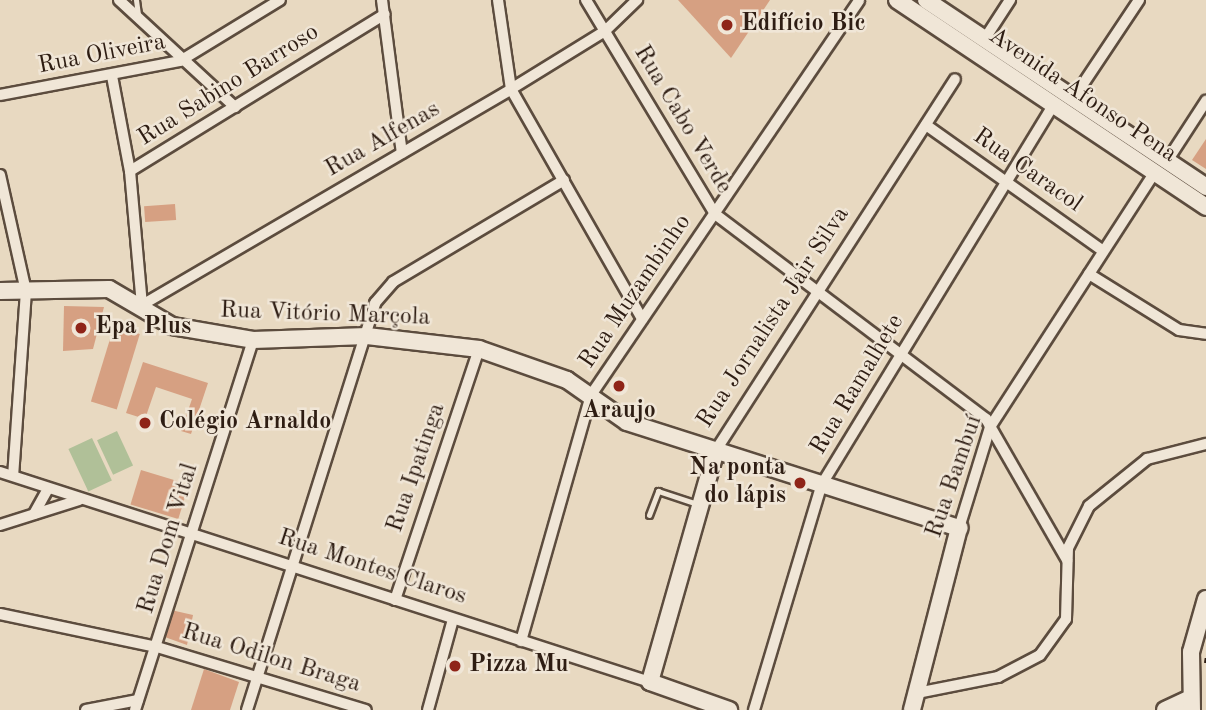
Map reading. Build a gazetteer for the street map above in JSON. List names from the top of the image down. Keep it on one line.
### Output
{"streets":{"street":["Rua Oliveira","Rua Sabino Barroso","Avenida Afonso Pena","Rua Cabo Verde","Rua Alfenas","Rua Caracol","Rua Muzambinho","Rua Vitório Marçola","Rua Jornalista Jair Silva","Rua Ramalhete","Rua Ipatinga","Rua Bambuí","Rua Dom Vital","Rua Montes Claros","Rua Odilon Braga"]},"crossings":[["Avenida Afonso Pena","Rua Ramalhete"],["Avenida Afonso Pena","Rua Bambuí"],["Rua Cabo Verde","Rua Alfenas"],["Rua Cabo Verde","Rua Muzambinho"],["Rua Cabo Verde","Rua Jornalista Jair Silva"],["Rua Cabo Verde","Rua Ramalhete"],["Rua Cabo Verde","Rua Bambuí"],["Rua Alfenas","Rua Vitório Marçola"],["Rua Caracol","Rua Jornalista Jair Silva"],["Rua Caracol","Rua Ramalhete"],["Rua Caracol","Rua Bambuí"],["Rua Muzambinho","Rua Vitório Marçola"],["Rua Muzambinho","Rua Montes Claros"],["Rua Vitório Marçola","Rua Jornalista Jair Silva"],["Rua Vitório Marçola","Rua Ramalhete"],["Rua Vitório Marçola","Rua Ipatinga"],["Rua Vitório Marçola","Rua Bambuí"],["Rua Vitório Marçola","Rua Dom Vital"],["Rua Jornalista Jair Silva","Rua Montes Claros"],["Rua Ipatinga","Rua Montes Claros"],["Rua Dom Vital","Rua Montes Claros"],["Rua Dom Vital","Rua Odilon Braga"]],"places":["Edifício Bic","Epa Plus","Araujo","Colégio Arnaldo","Na ponta do lápis","Pizza Mu"]}
